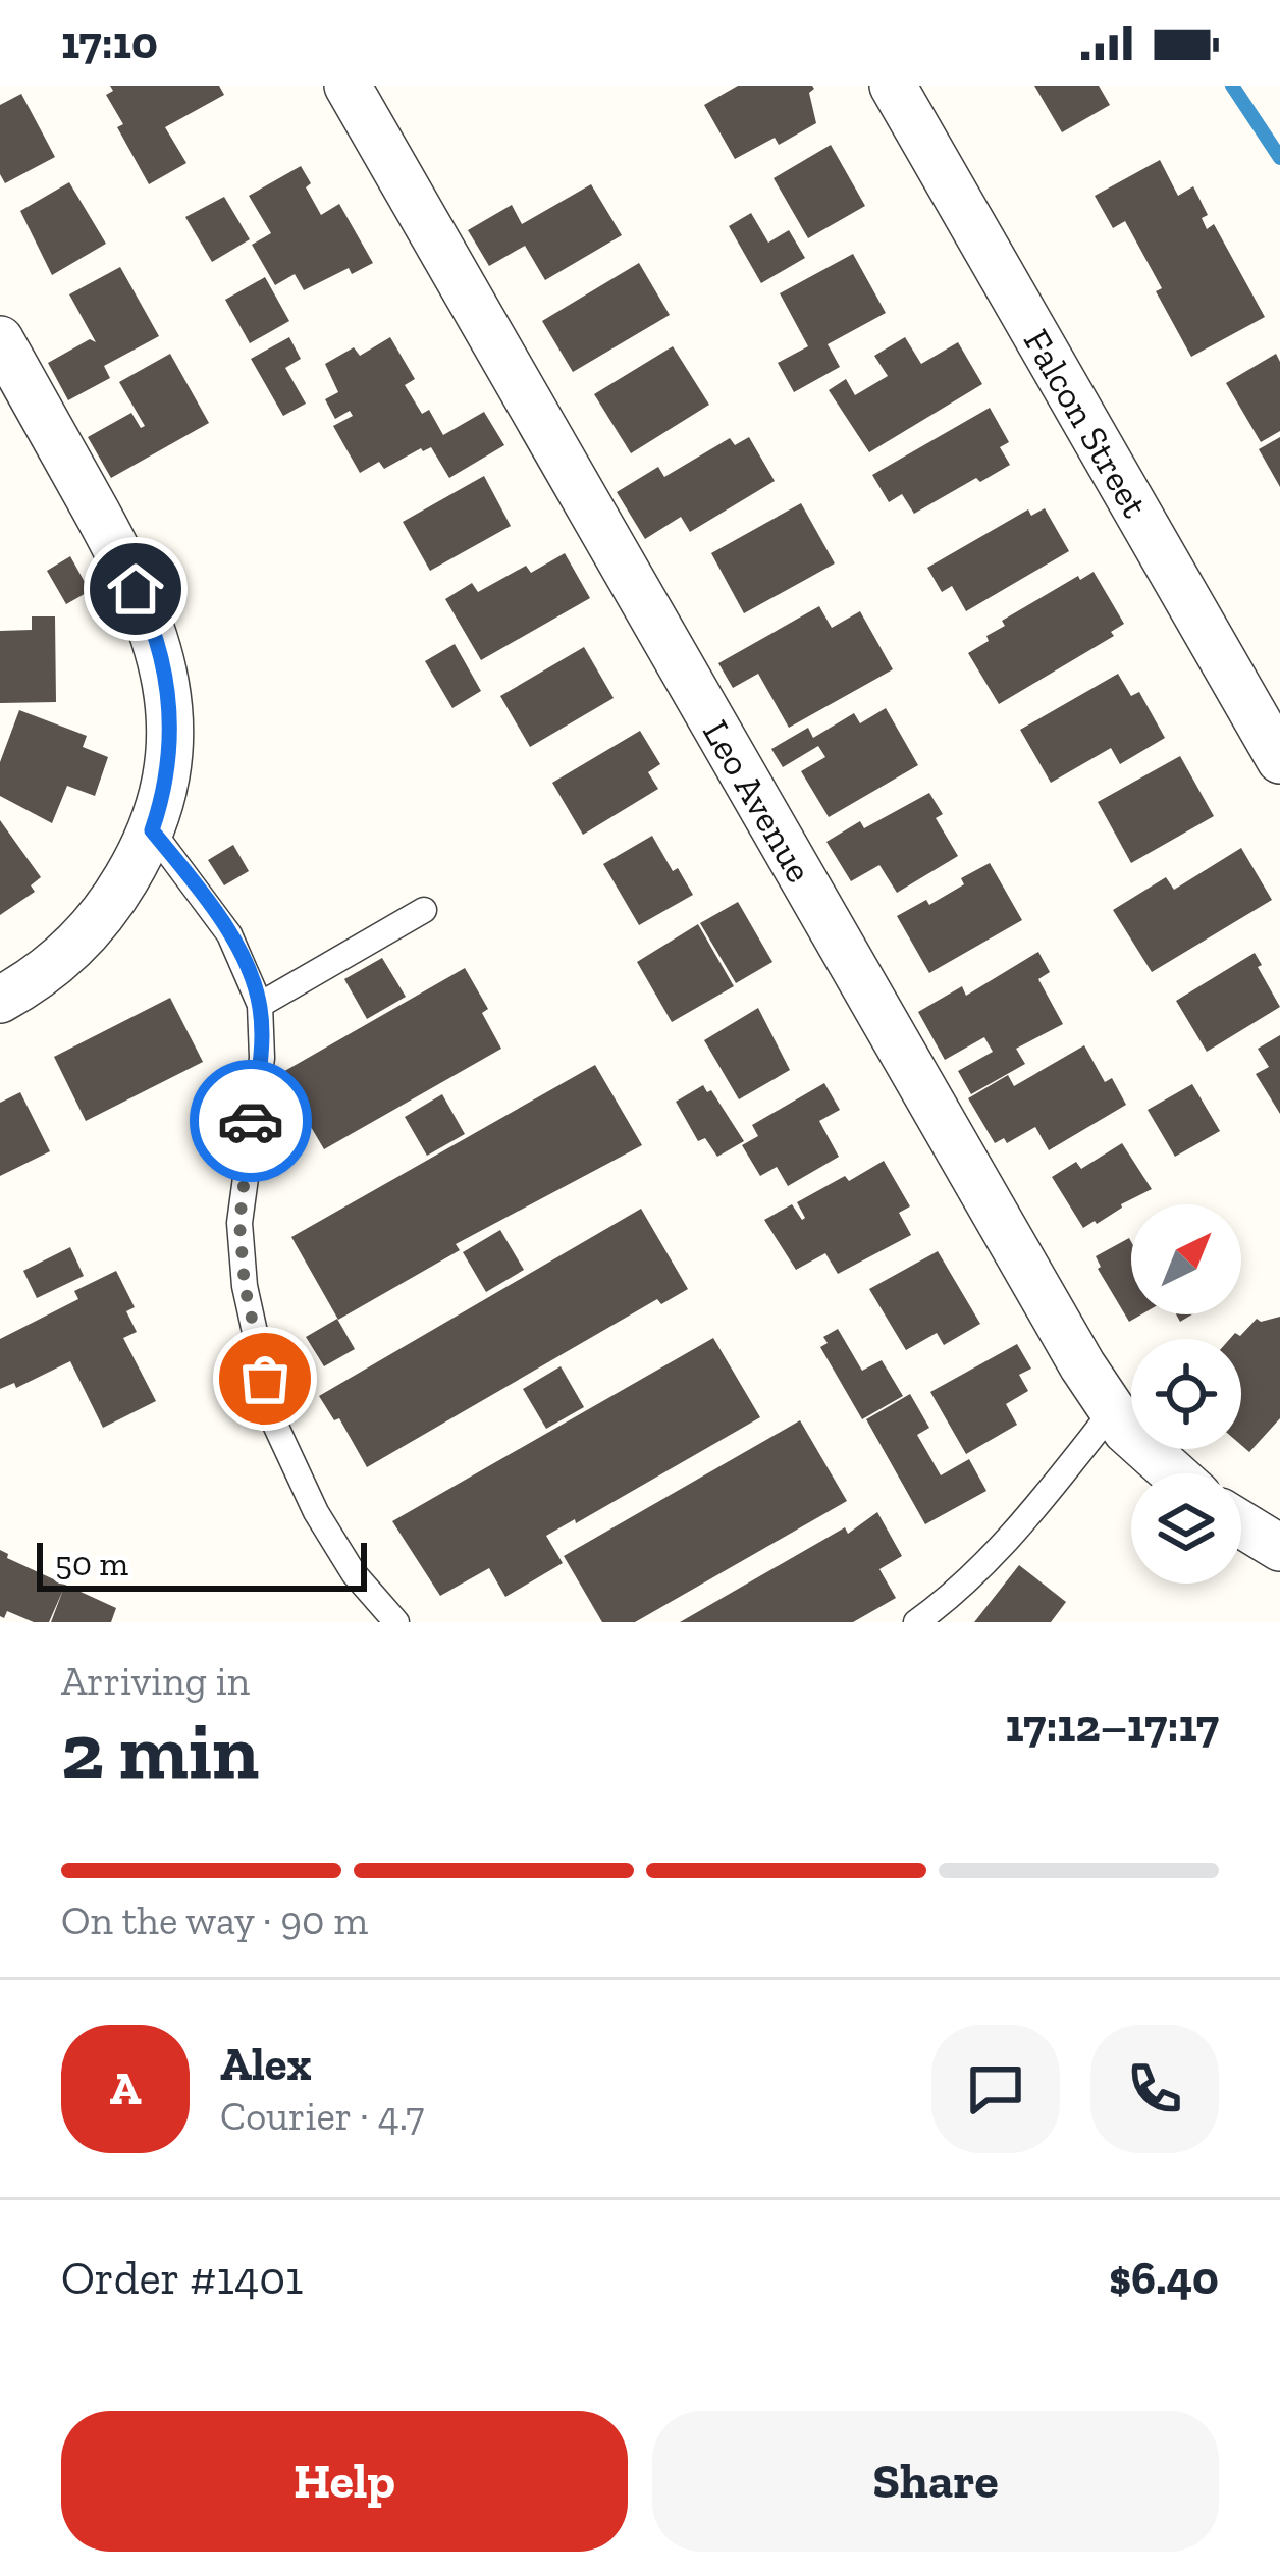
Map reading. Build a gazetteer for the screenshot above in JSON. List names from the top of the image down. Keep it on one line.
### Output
{"streets":{"street":["Falcon Street","Leo Avenue"]},"scale_bar":"50 m","north":"top right","page":{"status":"17:10","scale":"50 m","heading":["2 min","Arriving in","17:12–17:17"],"panel":["Alex","Courier · 4.7","Order #1401","$6.40"],"bar":"On the way · 90 m","round":"A","buttons":["Help","Share"]}}
